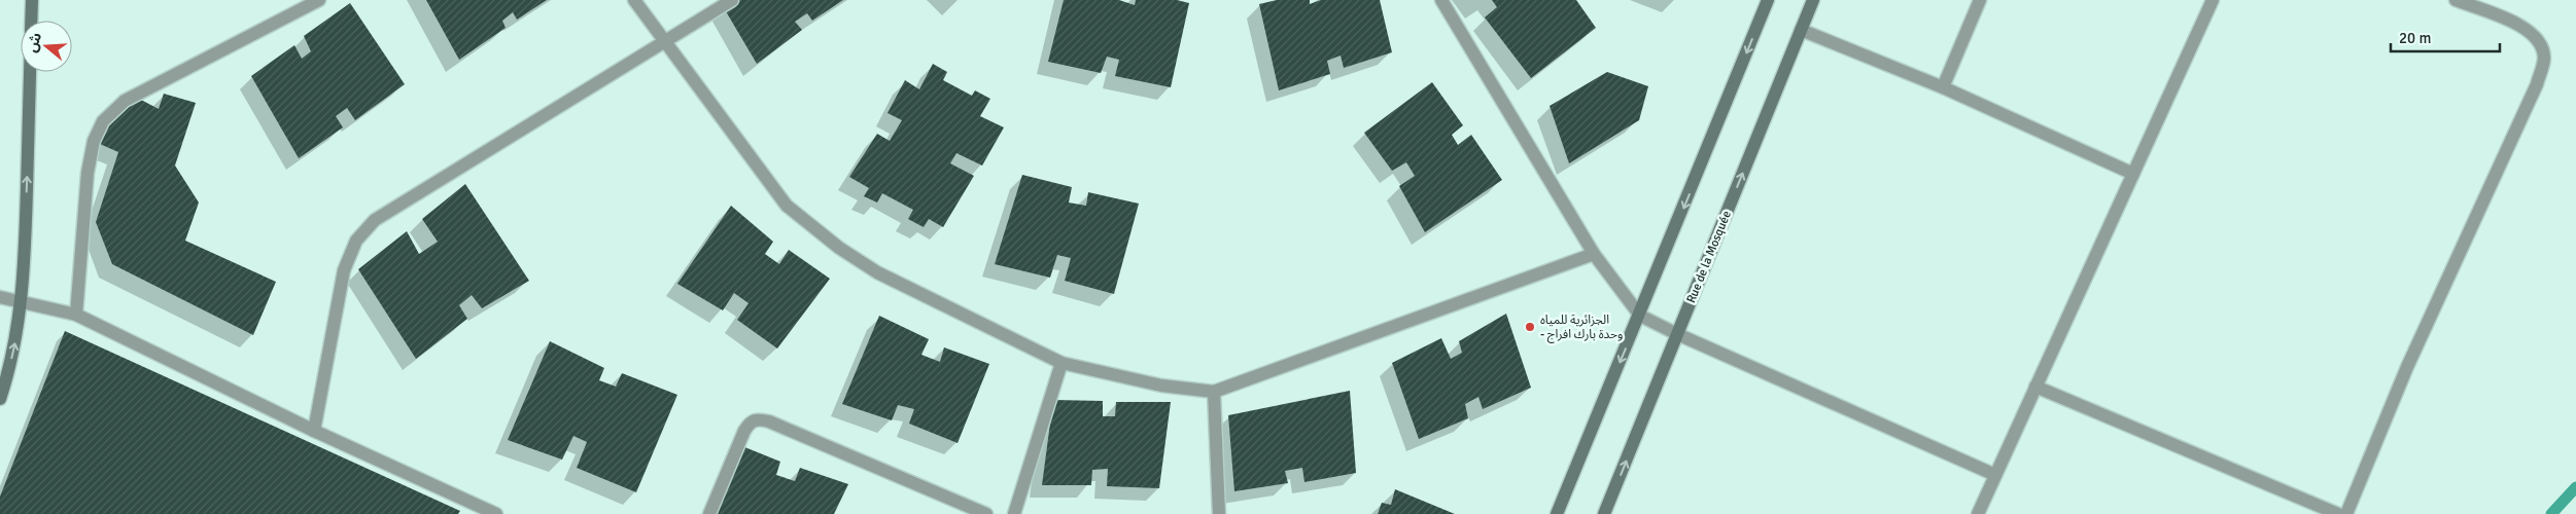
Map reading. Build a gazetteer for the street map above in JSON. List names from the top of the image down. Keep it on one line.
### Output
{"streets":{"main road":["Rue de la Mosquée"]},"places":["الجزائرية للمياه - وحدة بارك افراج"],"scale_bar":"20 m","north":"left"}
